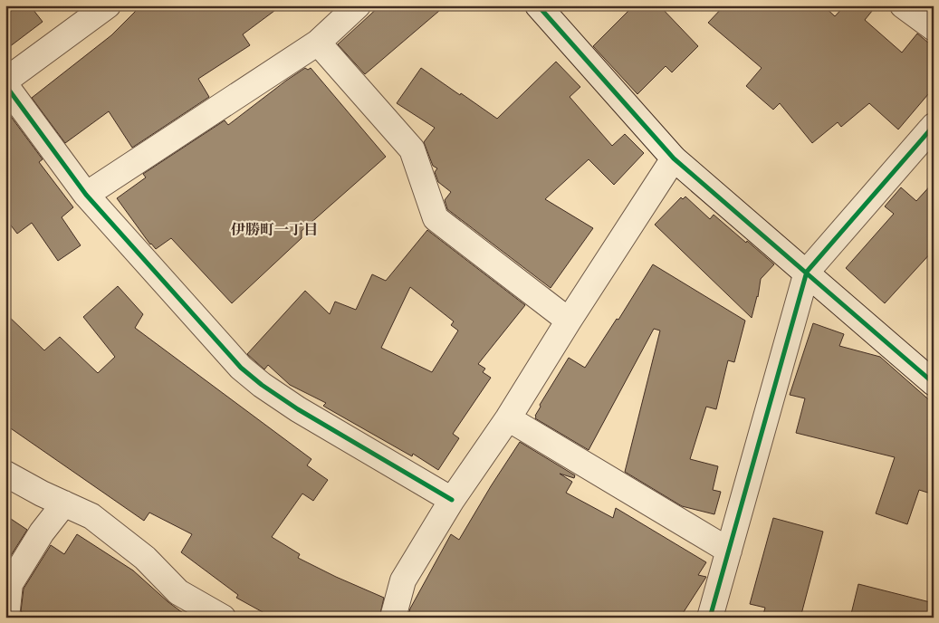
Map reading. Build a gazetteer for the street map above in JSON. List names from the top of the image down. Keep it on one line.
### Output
{"districts":["伊勝町一丁目"]}
